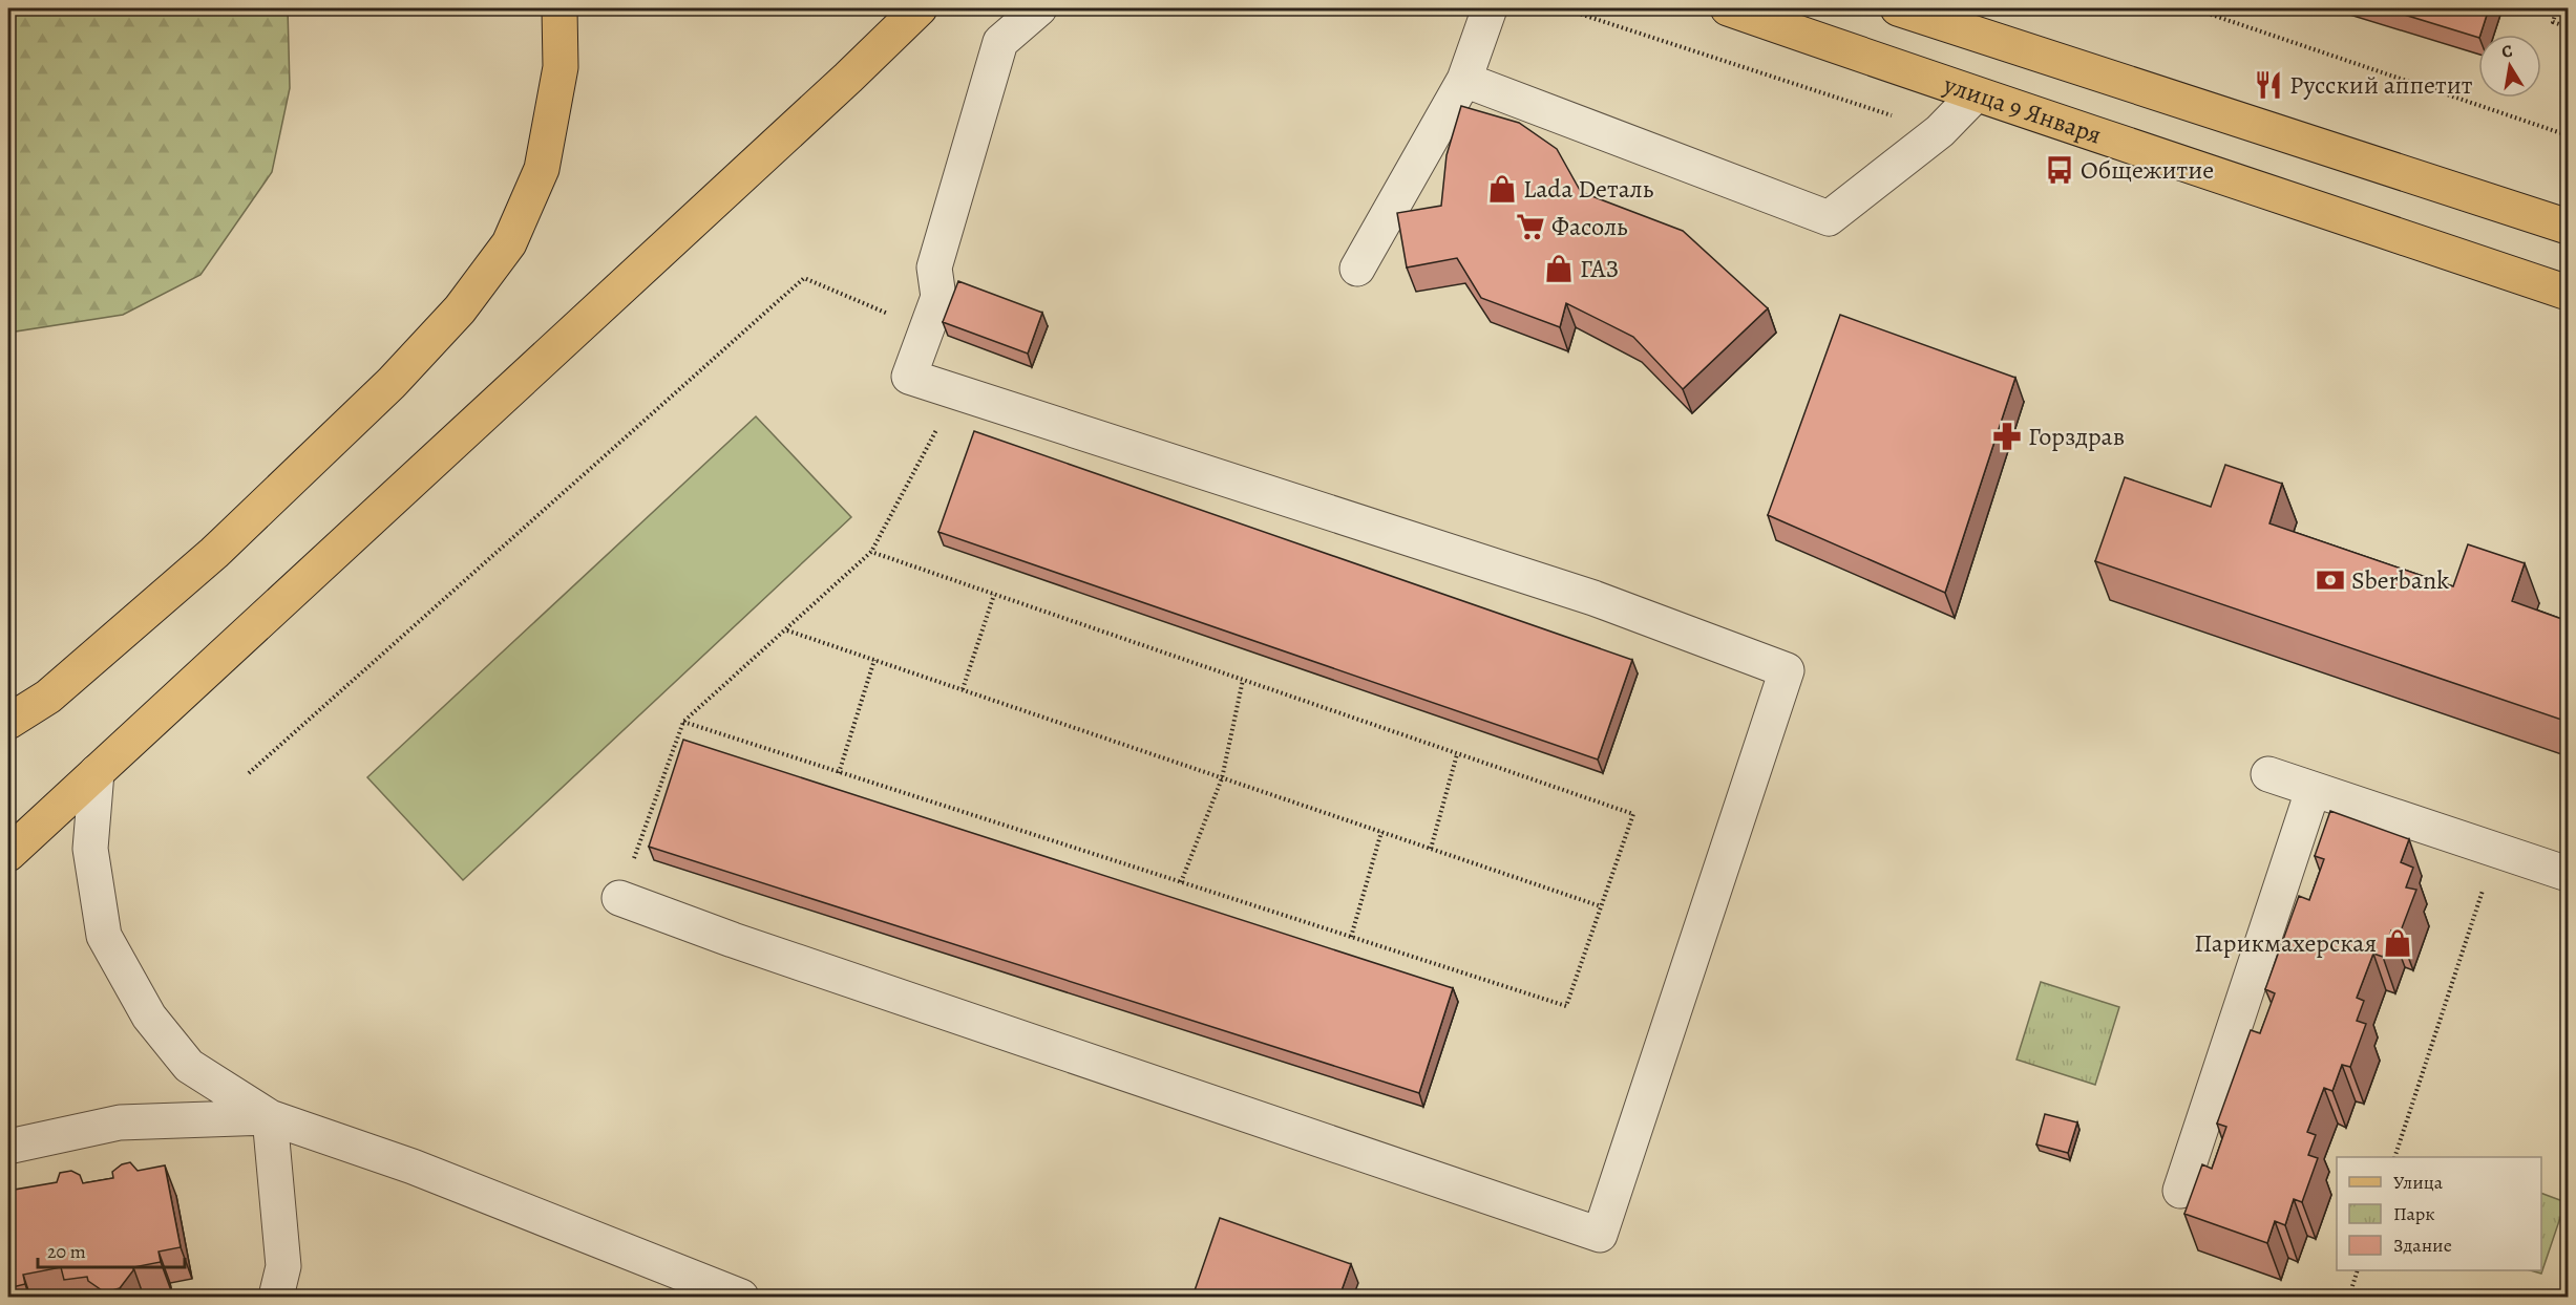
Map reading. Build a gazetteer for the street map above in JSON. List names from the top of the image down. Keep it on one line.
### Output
{"streets":{"main road":["улица 9 Января"]},"places":{"restaurant":["Русский аппетит"],"bus stop":["Общежитие"],"shop":["Lada Dеталь","ГАЗ","Парикмахерская"],"supermarket":["Фасоль"],"pharmacy":["Горздрав"],"bank":["Sberbank"]},"legend":["Улица","Парк","Здание"],"scale_bar":"20 m","north":"top"}
